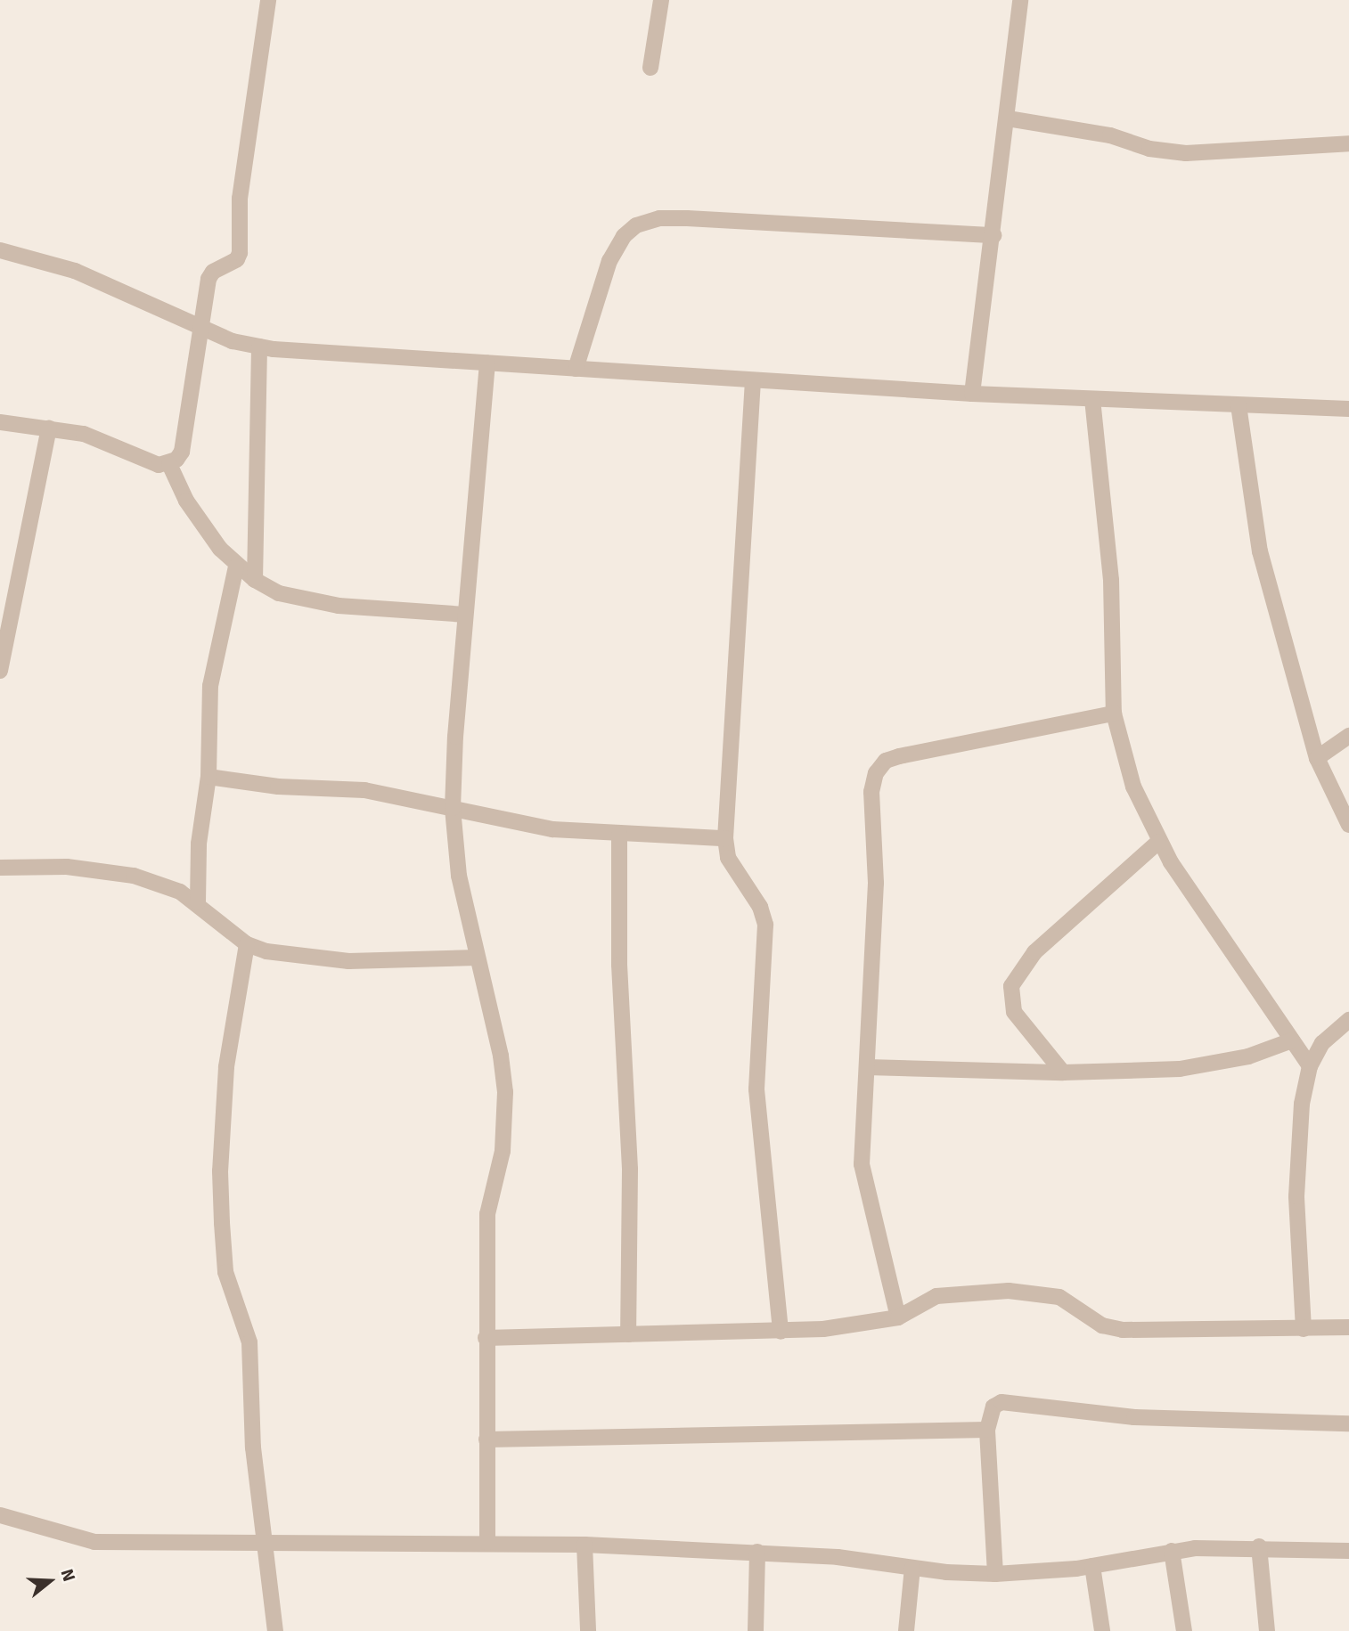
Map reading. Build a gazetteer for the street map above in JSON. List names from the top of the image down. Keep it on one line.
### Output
{"north":"right"}
